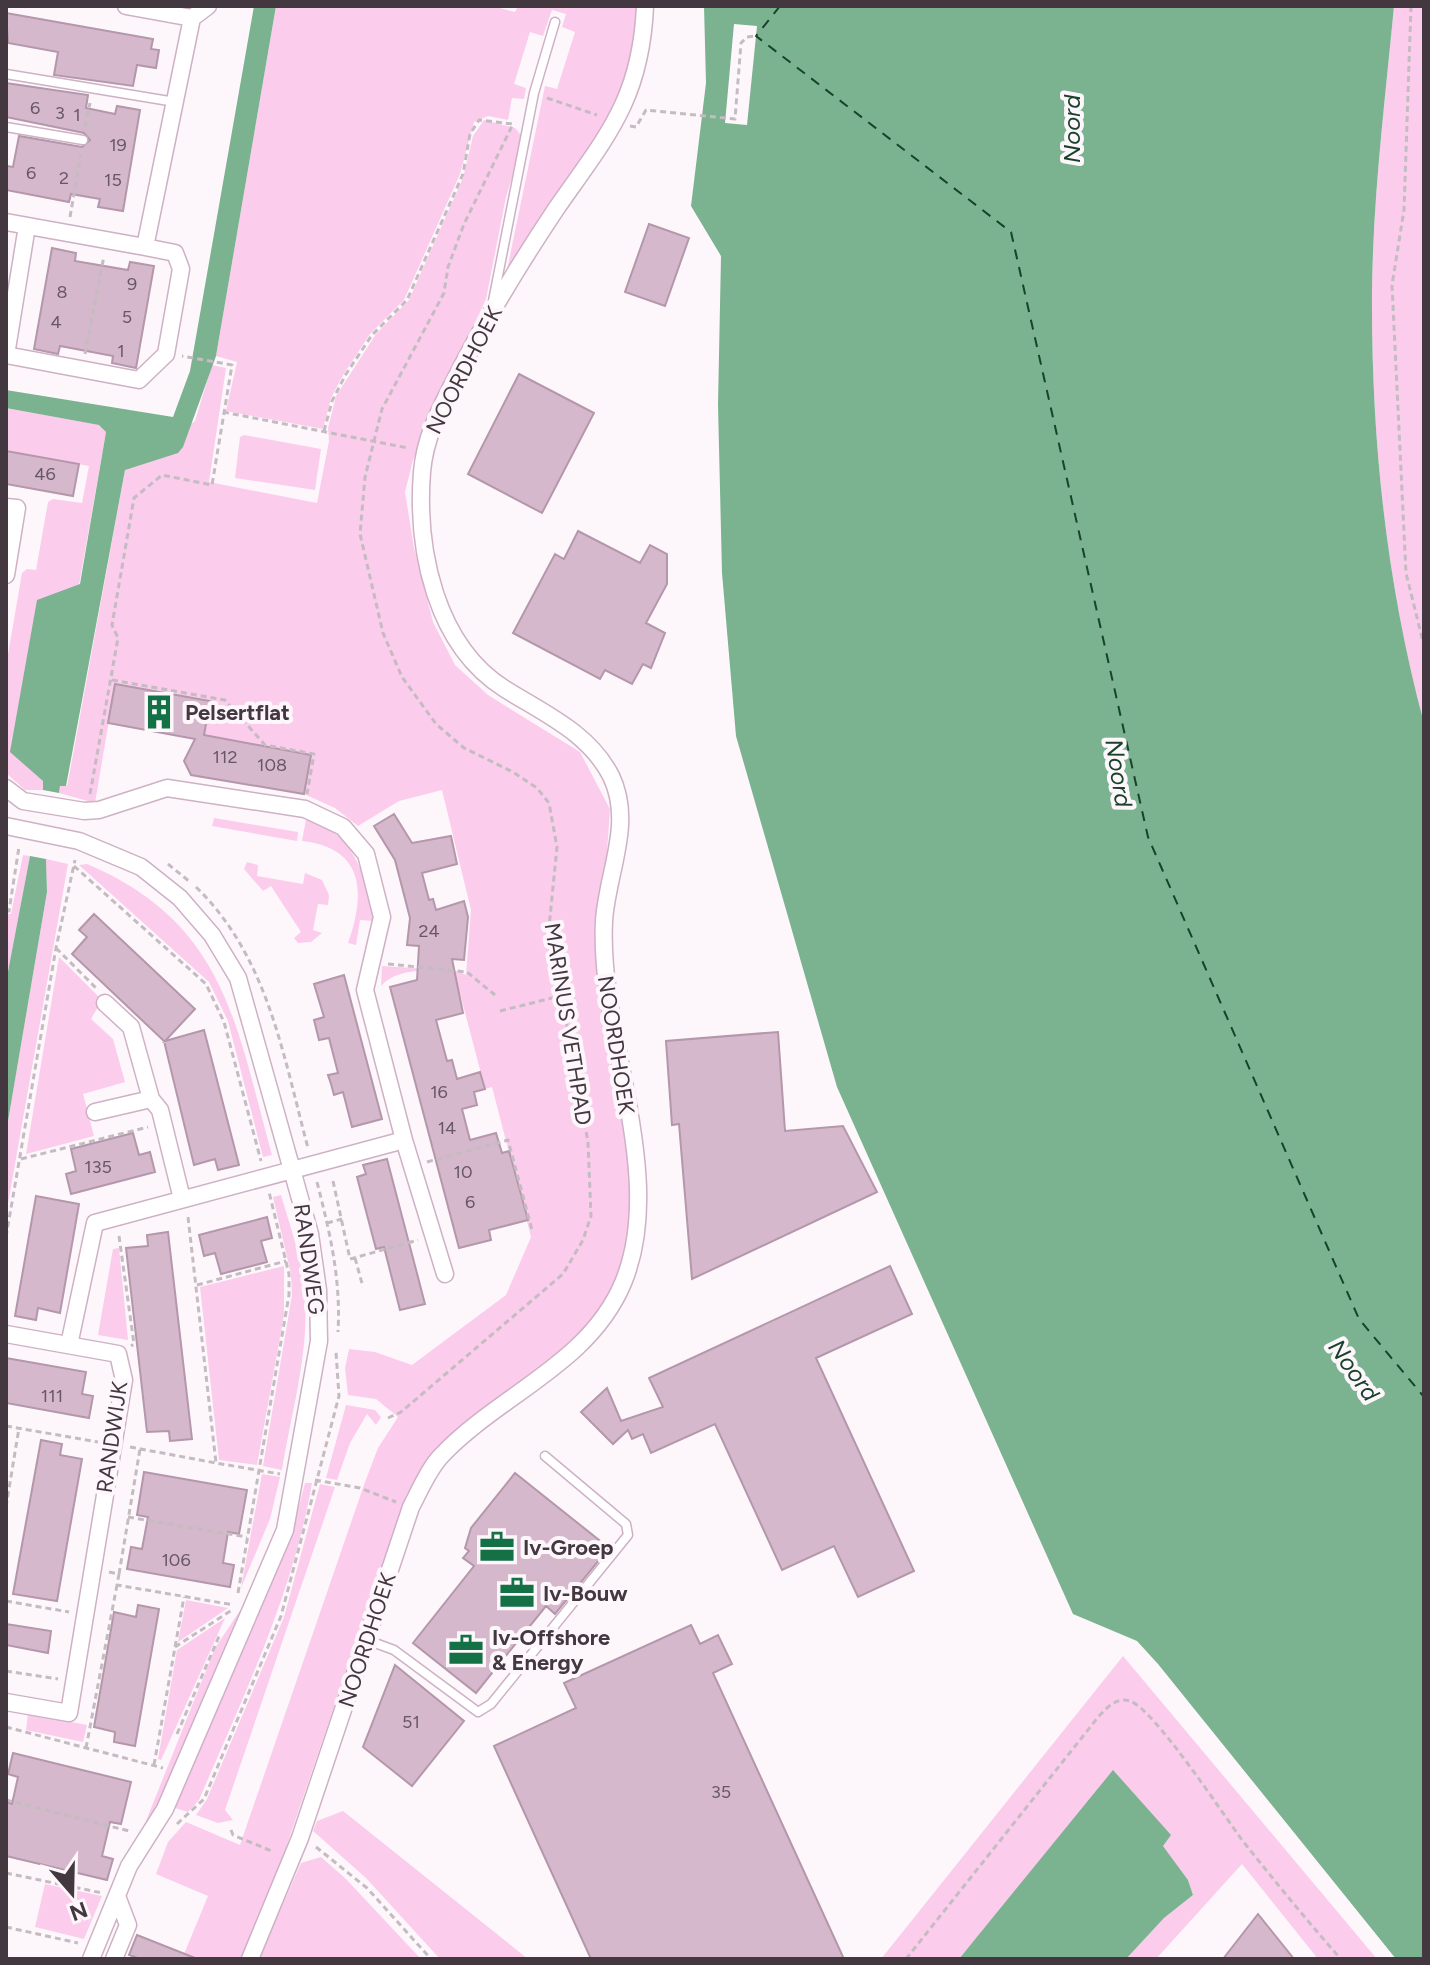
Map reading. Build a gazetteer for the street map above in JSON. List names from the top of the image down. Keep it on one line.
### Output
{"streets":{"street":["NOORDHOEK","RANDWEG","RANDWIJK"],"path":["MARINUS VETHPAD"]},"water":["Noord"],"places":{"building":["Pelsertflat"],"office":["Iv-Groep","Iv-Bouw","Iv-Offshore & Energy"]},"house_numbers":["6","3","1","19","6","2","15","9","8","5","4","1","46","112","108","24","16","14","135","10","6","111","106","51","35"],"north":"bottom"}
